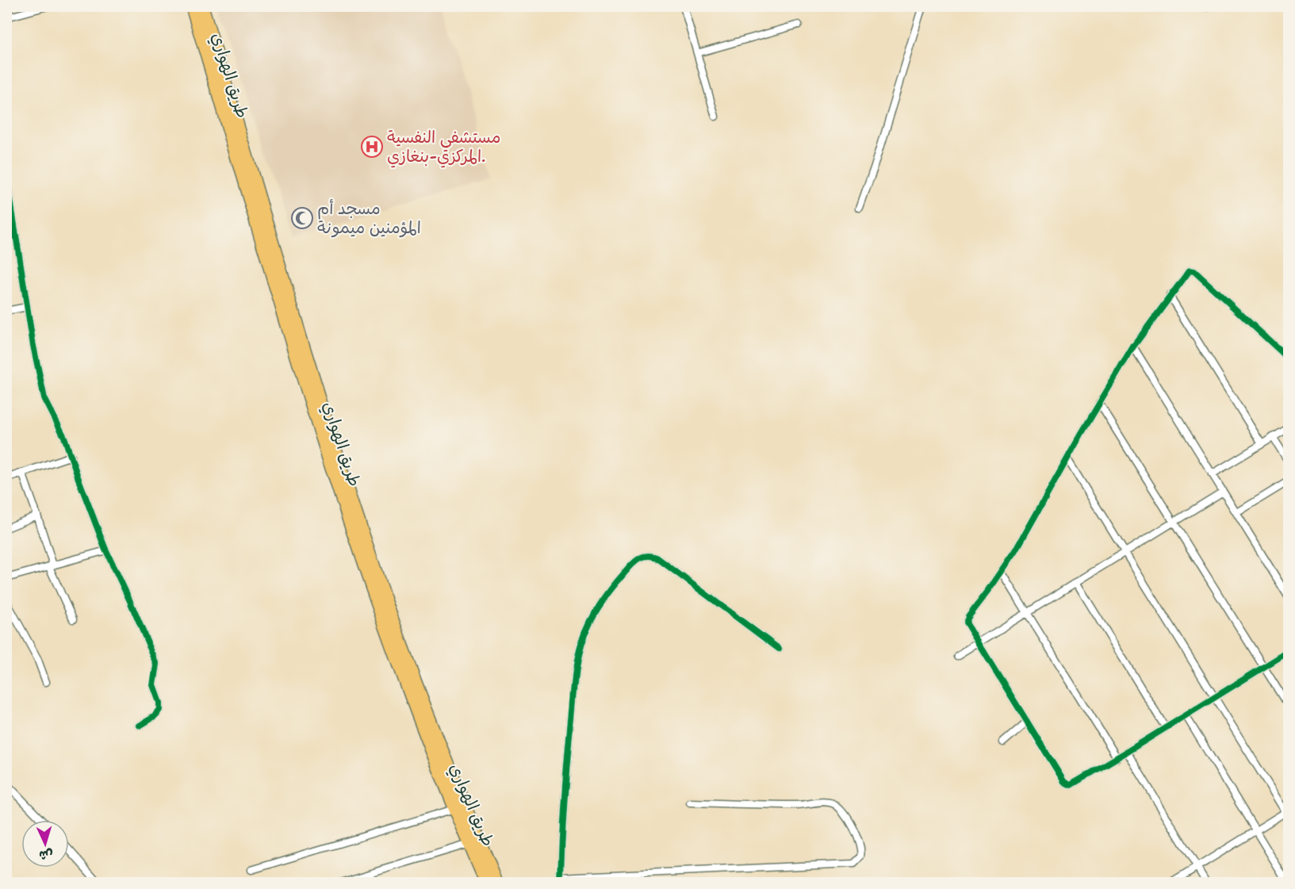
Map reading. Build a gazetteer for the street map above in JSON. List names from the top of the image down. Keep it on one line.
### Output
{"streets":{"highway":["طريق الهواري"]},"places":{"hospital":["مستشفي النفسية المركزي-بنغازي."],"mosque":["مسجد أم المؤمنين ميمونة"]},"north":"bottom"}
